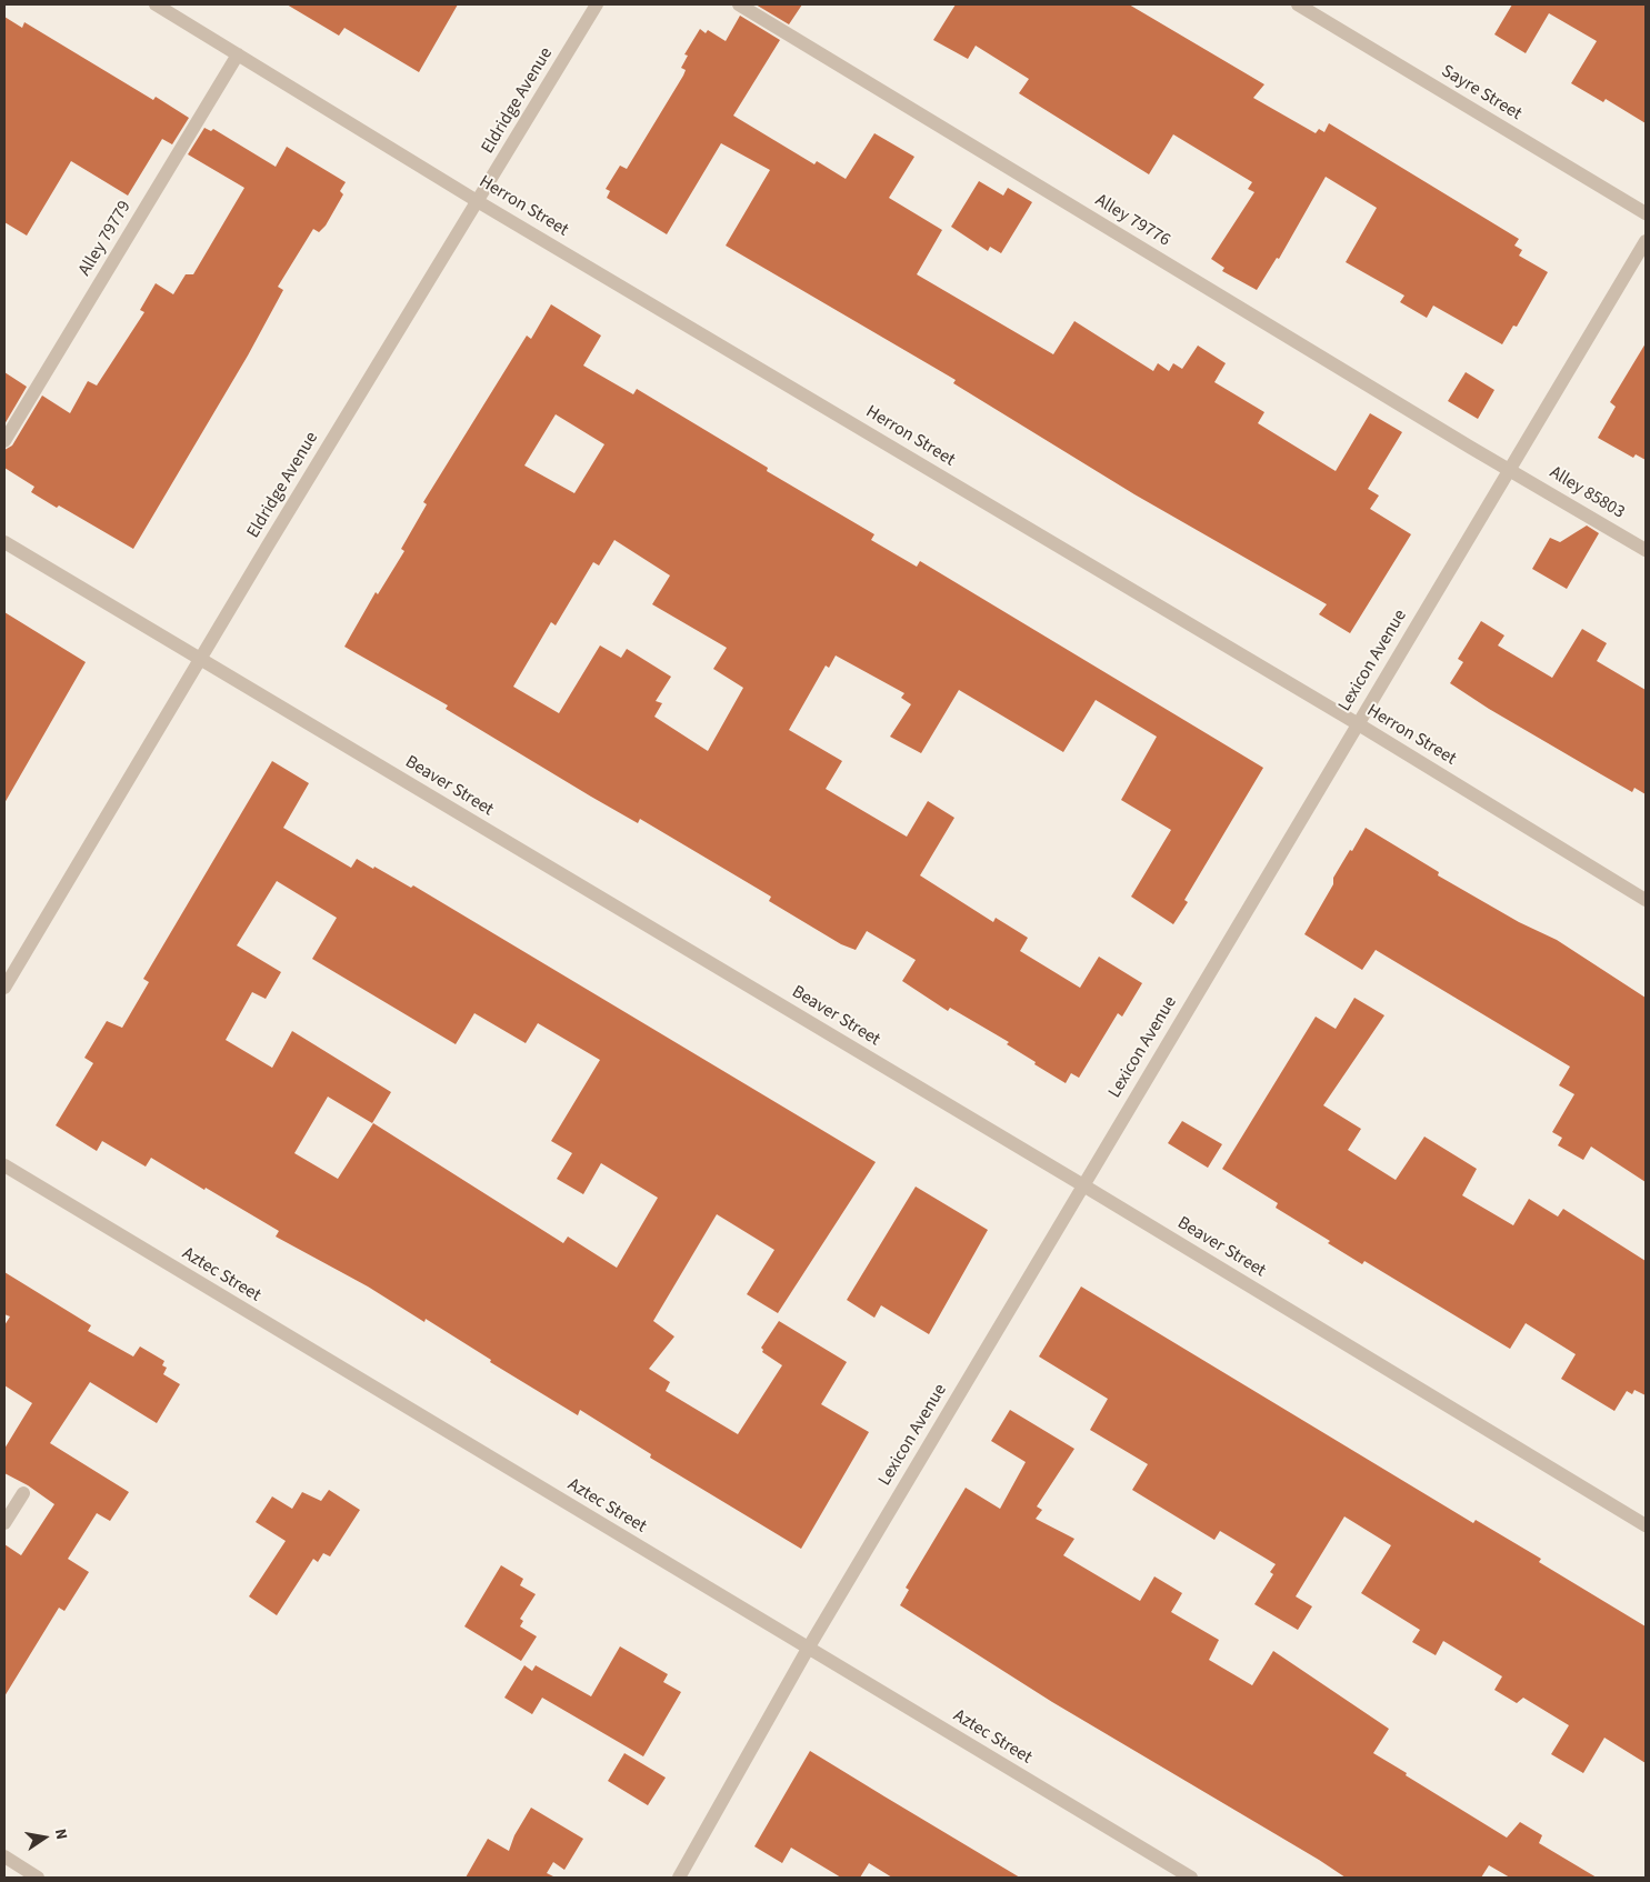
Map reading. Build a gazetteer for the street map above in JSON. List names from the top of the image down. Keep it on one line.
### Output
{"streets":{"street":["Sayre Street","Eldridge Avenue","Herron Street","Alley 79776","Alley 79779","Alley 85803","Lexicon Avenue","Beaver Street","Aztec Street"]},"crossings":[["Eldridge Avenue","Herron Street"],["Eldridge Avenue","Beaver Street"],["Herron Street","Alley 79779"],["Herron Street","Lexicon Avenue"],["Alley 79776","Alley 85803"],["Alley 79776","Lexicon Avenue"],["Alley 85803","Lexicon Avenue"],["Lexicon Avenue","Beaver Street"],["Lexicon Avenue","Aztec Street"]],"north":"right"}
